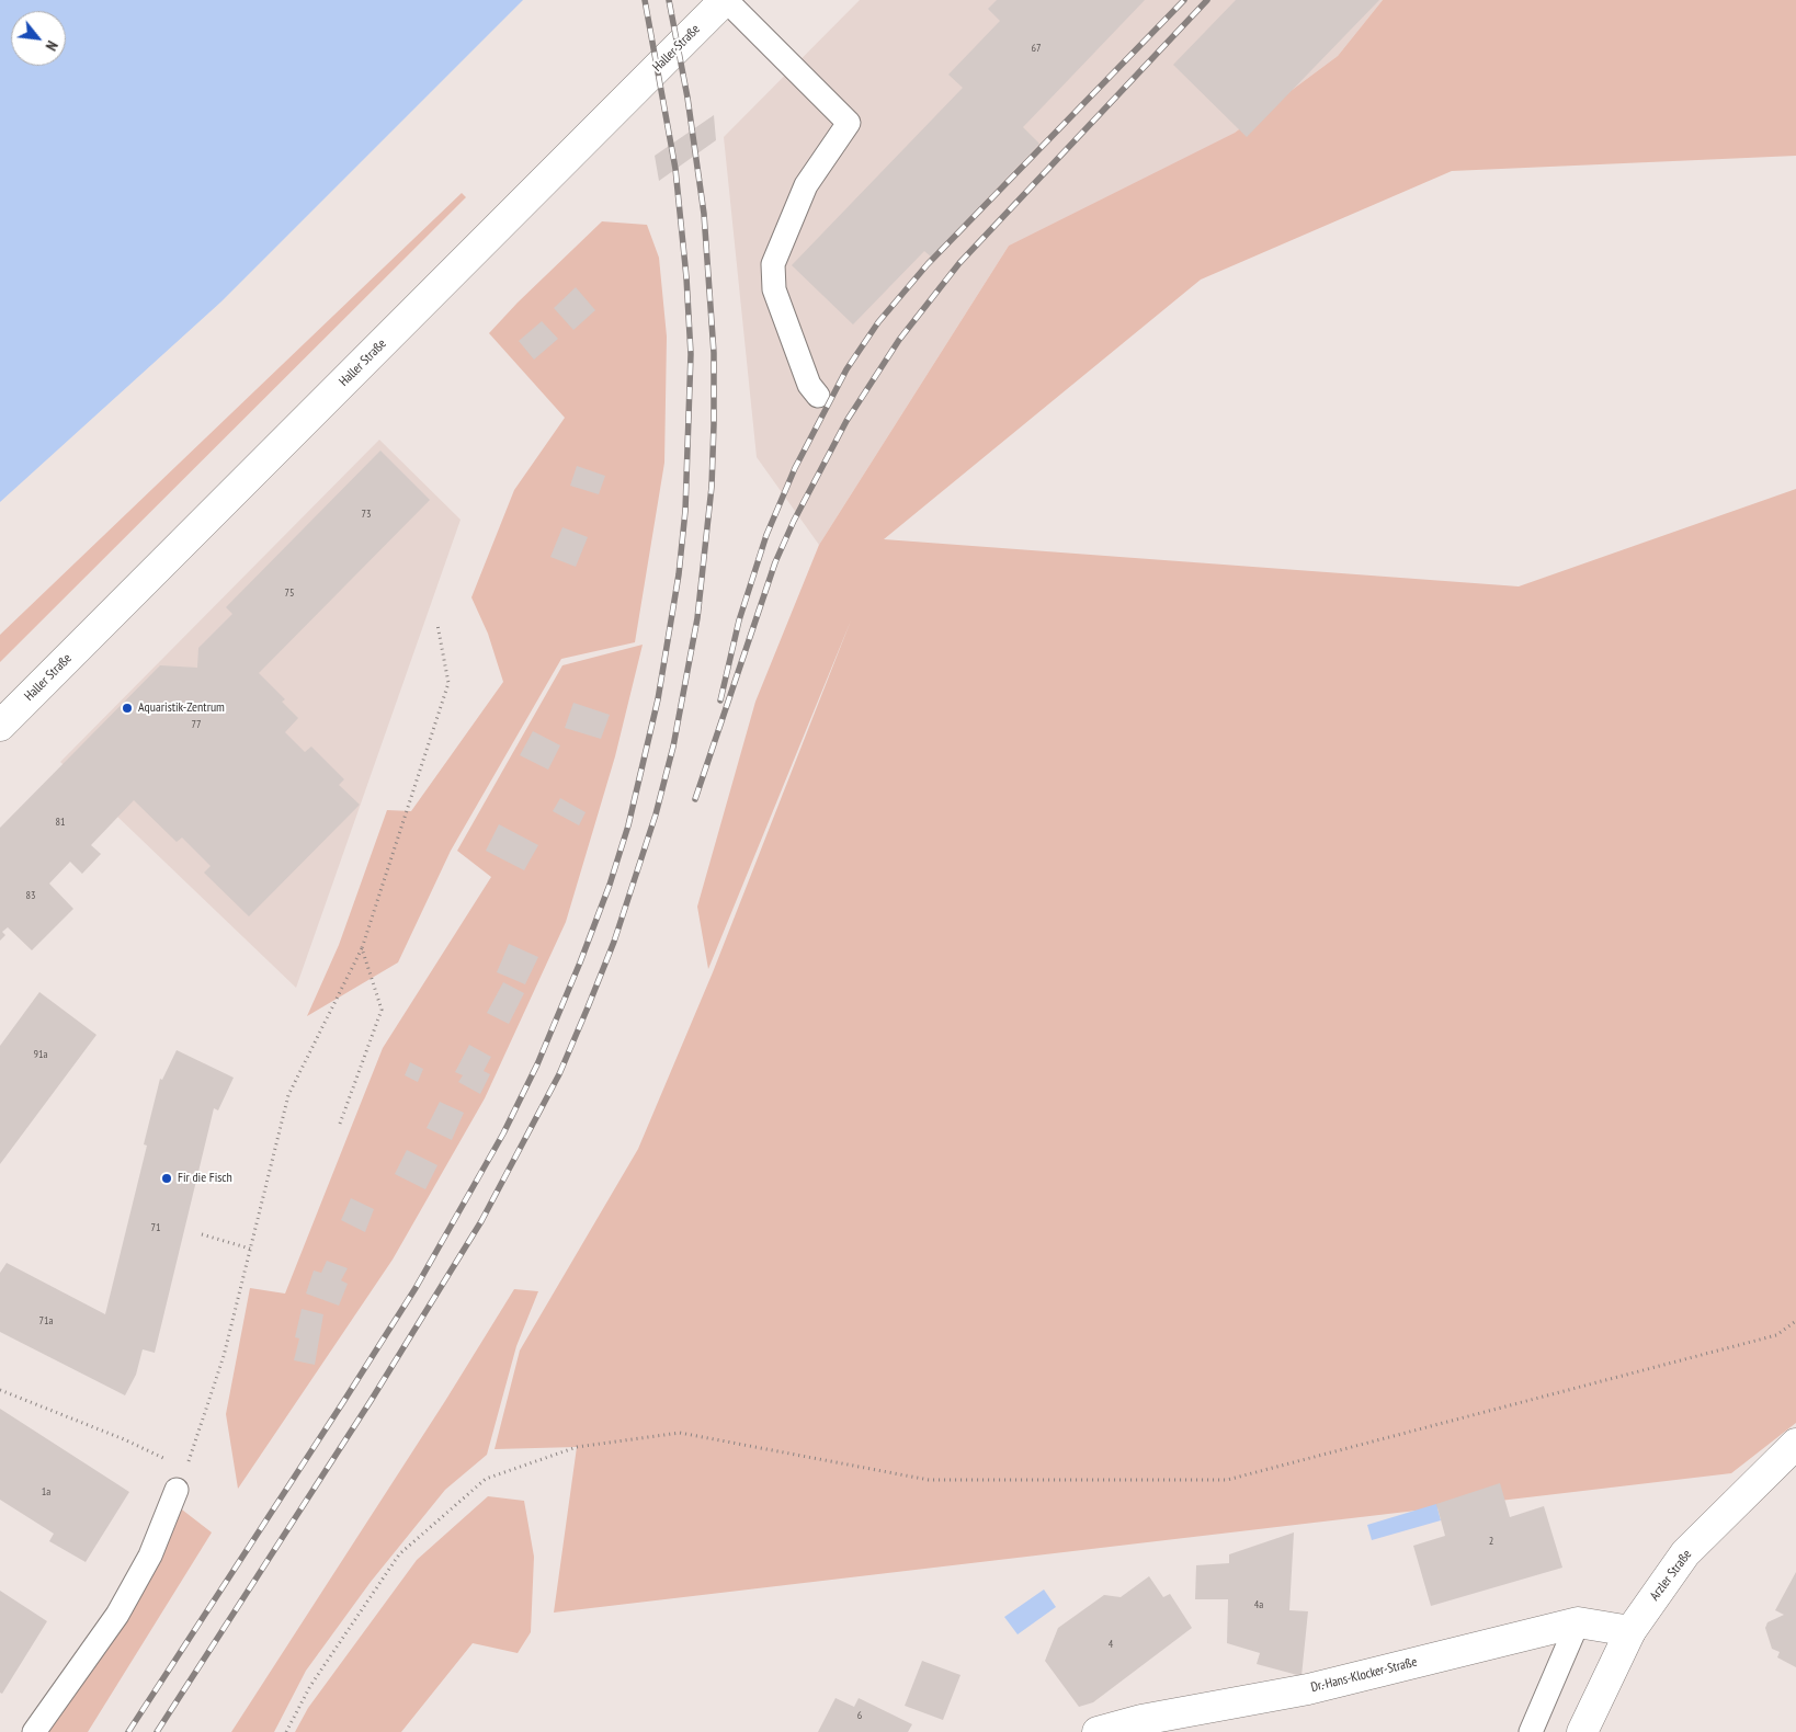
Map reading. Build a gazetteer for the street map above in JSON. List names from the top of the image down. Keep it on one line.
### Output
{"streets":{"main road":["Haller Straße","Arzler Straße","Dr.-Hans-Klocker-Straße"]},"crossings":[["Arzler Straße","Dr.-Hans-Klocker-Straße"]],"places":["Aquaristik-Zentrum","Fir die Fisch"],"house_numbers":["67","73","75","77","81","83","91a","71","71a","1a","2","4a","4","6"],"north":"bottom right"}
